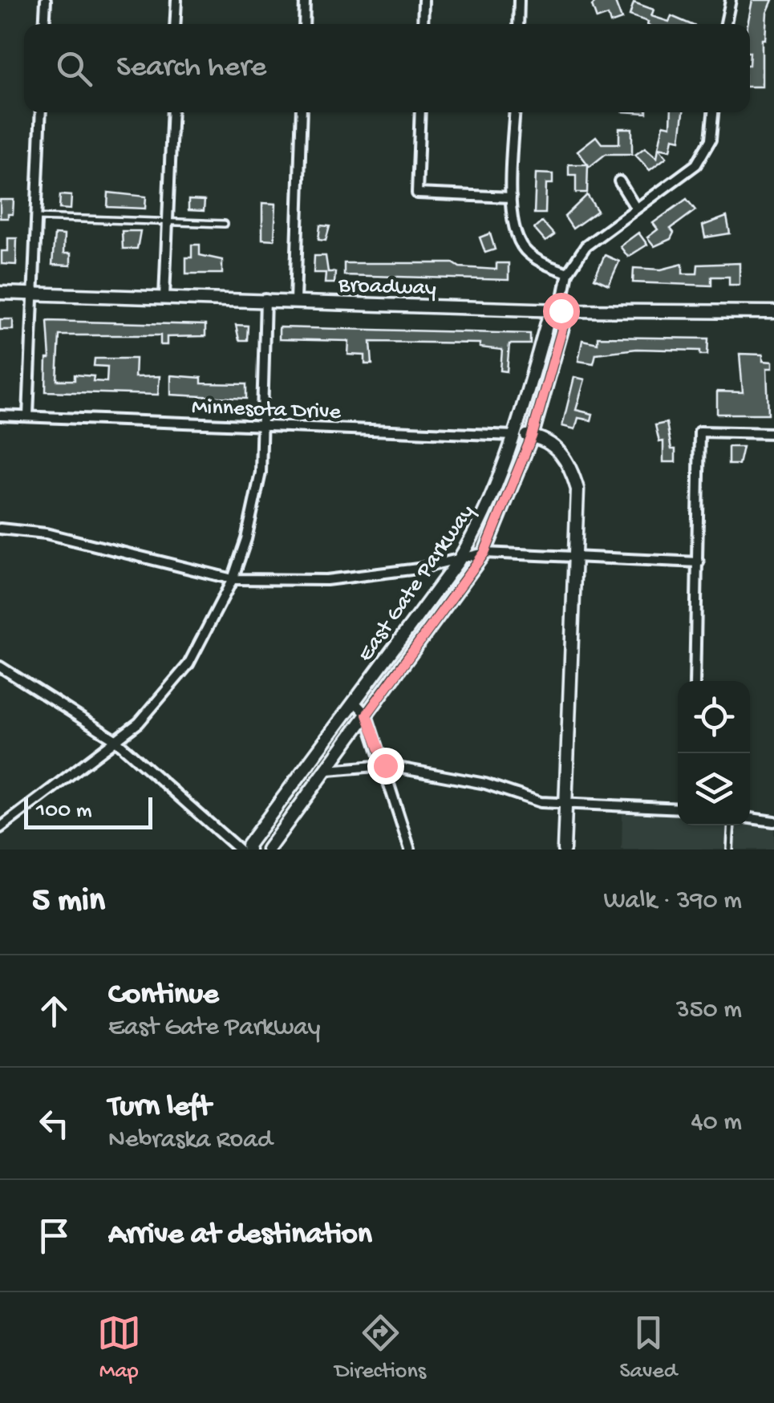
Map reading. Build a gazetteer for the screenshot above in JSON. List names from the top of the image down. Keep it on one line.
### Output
{"streets":{"street":["Broadway","Minnesota Drive","East Gate Parkway"]},"crossings":[["Broadway","East Gate Parkway"],["Minnesota Drive","East Gate Parkway"]],"scale_bar":"100 m","page":{"search":"Search here","scale":"100 m","heading":["5 min","Walk · 390 m"],"list":[["Continue","East Gate Parkway","350 m"],["Turn left","Nebraska Road","40 m"],"Arrive at destination"],"nav":["Map","Directions","Saved"]}}
